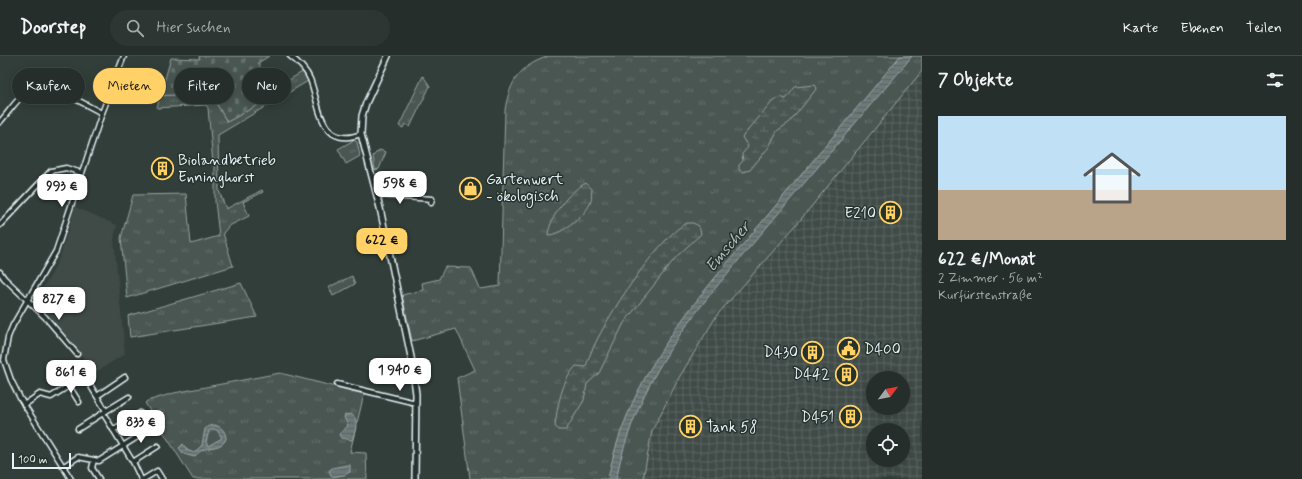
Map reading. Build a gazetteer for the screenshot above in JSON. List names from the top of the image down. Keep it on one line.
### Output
{"water":["Emscher"],"places":{"building":["Biolandbetrieb Enninghorst","E210","D430","D442","D451","Tank 58"],"shop":["Gartenwert - ökologisch"],"public building":["D400"]},"scale_bar":"100 m","north":"top right","page":{"header":"Doorstep","search":"Hier suchen","nav":["Karte","Ebenen","Teilen"],"heading":"7 Objekte","chip":["Kaufen","Mieten","Filter","Neu"],"list":[{"name":"622 €/Monat","note":"2 Zimmer · 56 m² · Kurfürstenstraße"}],"price":["598 €","993 €","622 €","827 €","1 940 €","861 €","833 €"],"scale":"100 m"}}
